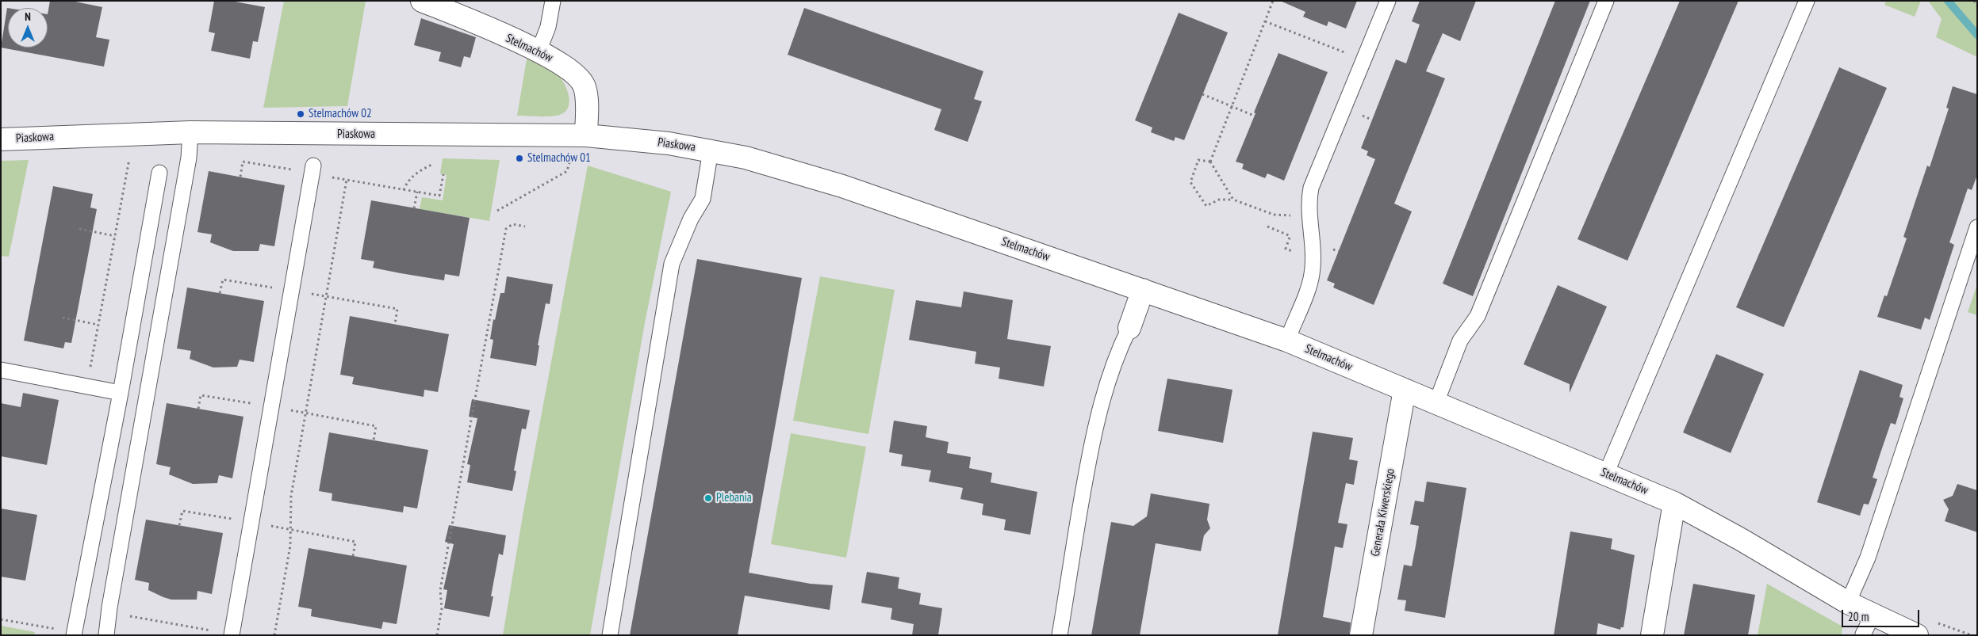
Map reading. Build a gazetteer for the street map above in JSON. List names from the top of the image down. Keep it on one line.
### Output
{"streets":{"street":["Stelmachów","Piaskowa","Generała Kiwerskiego"]},"crossings":[["Stelmachów","Piaskowa"],["Stelmachów","Generała Kiwerskiego"]],"places":["Stelmachów 02","Stelmachów 01","Plebania"],"scale_bar":"20 m","north":"top"}
